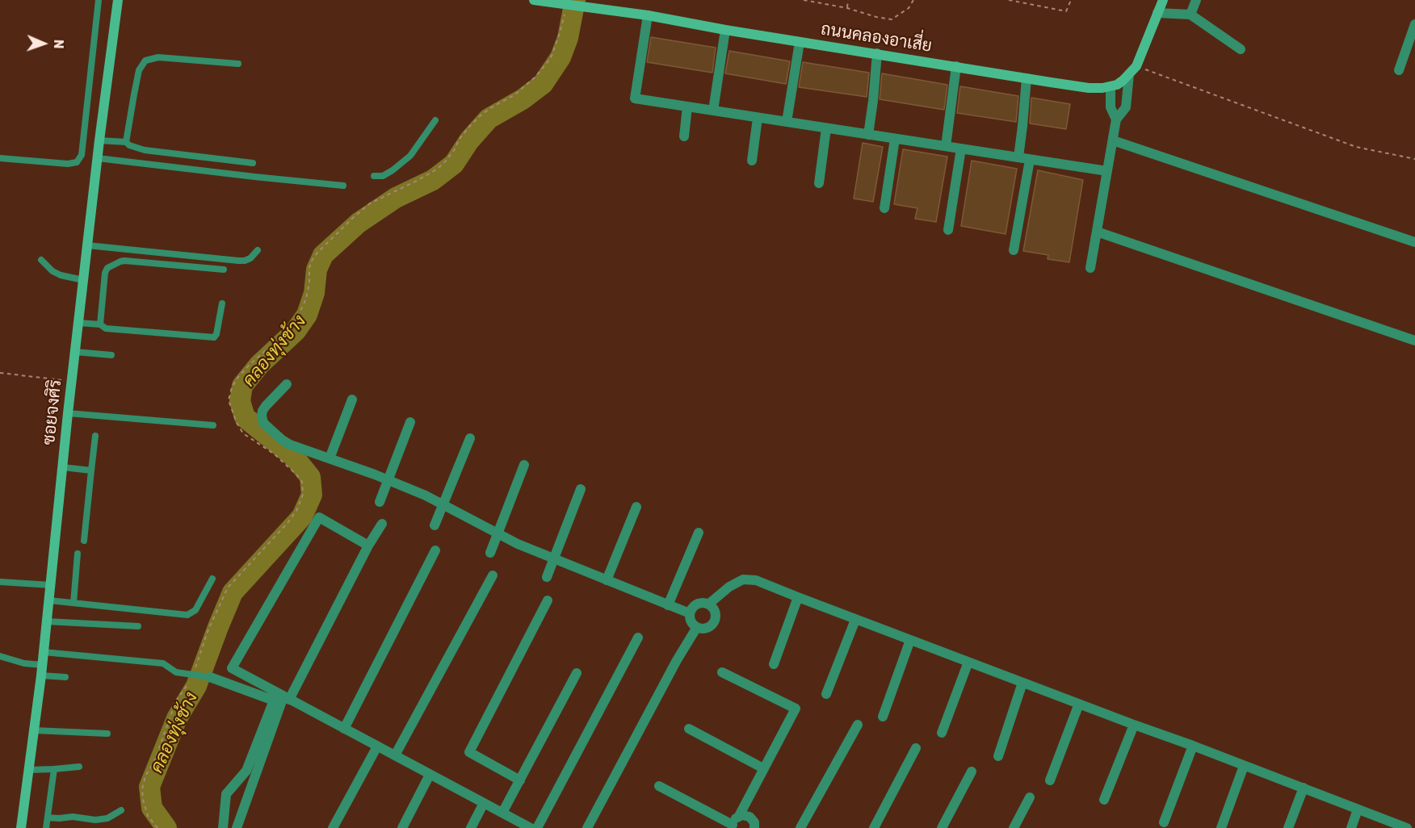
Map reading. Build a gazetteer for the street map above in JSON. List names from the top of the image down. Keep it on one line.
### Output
{"streets":{"street":["ถนนคลองอาเสี่ย","ซอยจงศิริ"]},"water":["คลองทุ่งช้าง"],"north":"right"}
